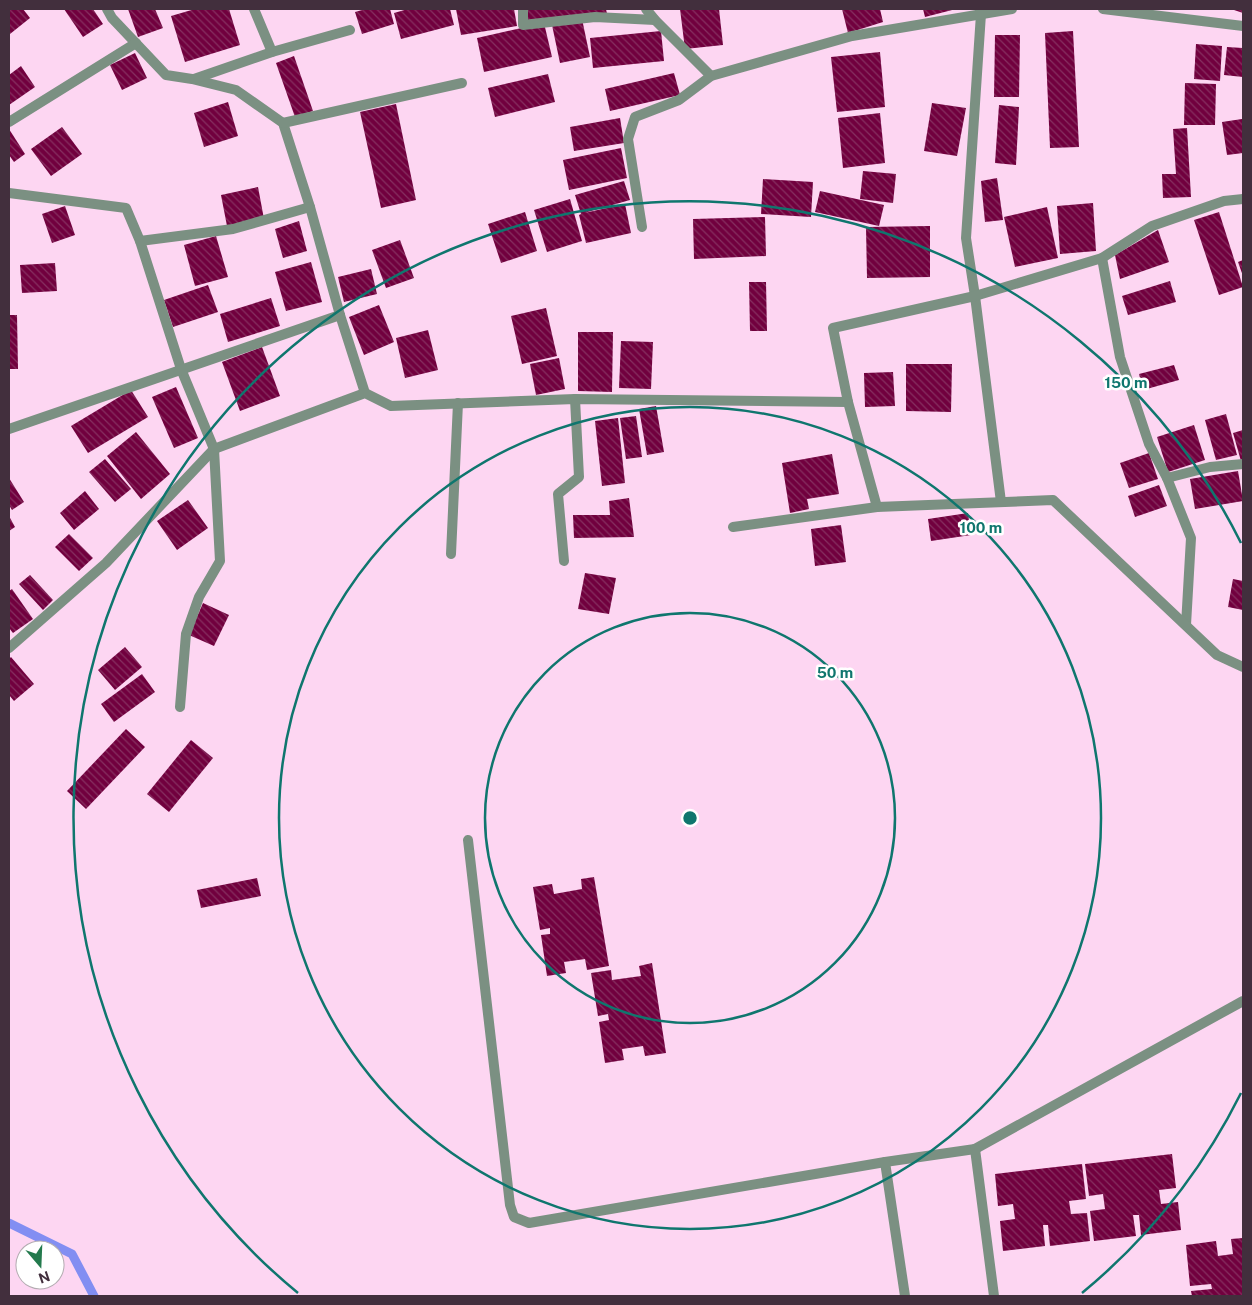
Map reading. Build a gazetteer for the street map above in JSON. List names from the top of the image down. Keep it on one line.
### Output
{"north":"bottom","rings":["150 m","100 m","50 m"]}
